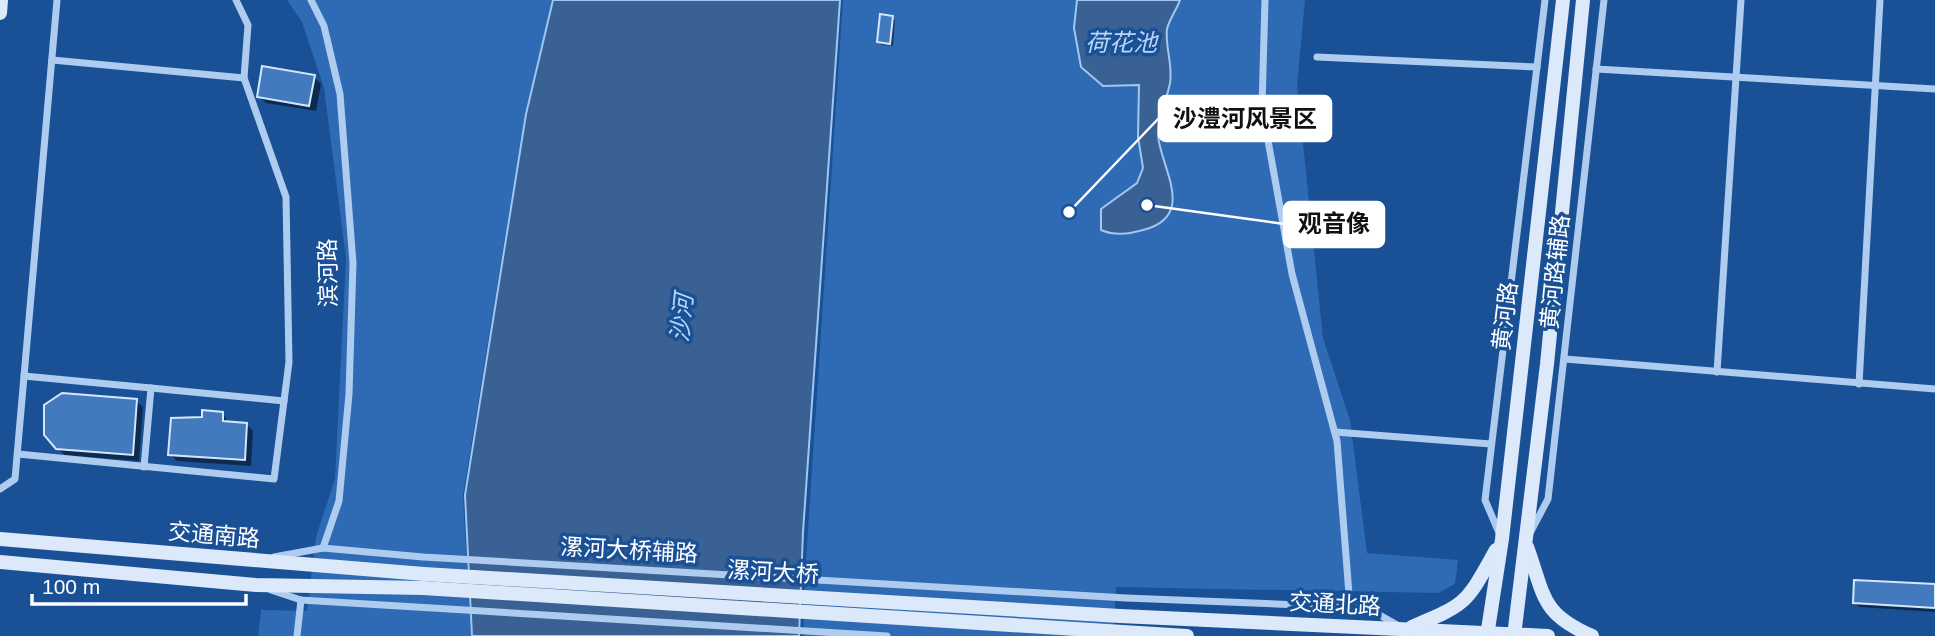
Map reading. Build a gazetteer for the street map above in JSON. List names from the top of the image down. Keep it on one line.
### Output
{"streets":{"main road":["黄河路","交通南路","漯河大桥","交通北路"],"street":["黄河路辅路","滨河路","漯河大桥辅路"]},"crossings":[["黄河路辅路","黄河路"],["滨河路","漯河大桥辅路"],["黄河路","交通北路"],["交通南路","漯河大桥辅路"],["交通南路","漯河大桥"],["漯河大桥辅路","交通北路"],["漯河大桥","交通北路"]],"water":["荷花池","沙河"],"places":["观音像","沙澧河风景区"],"scale_bar":"100 m"}
